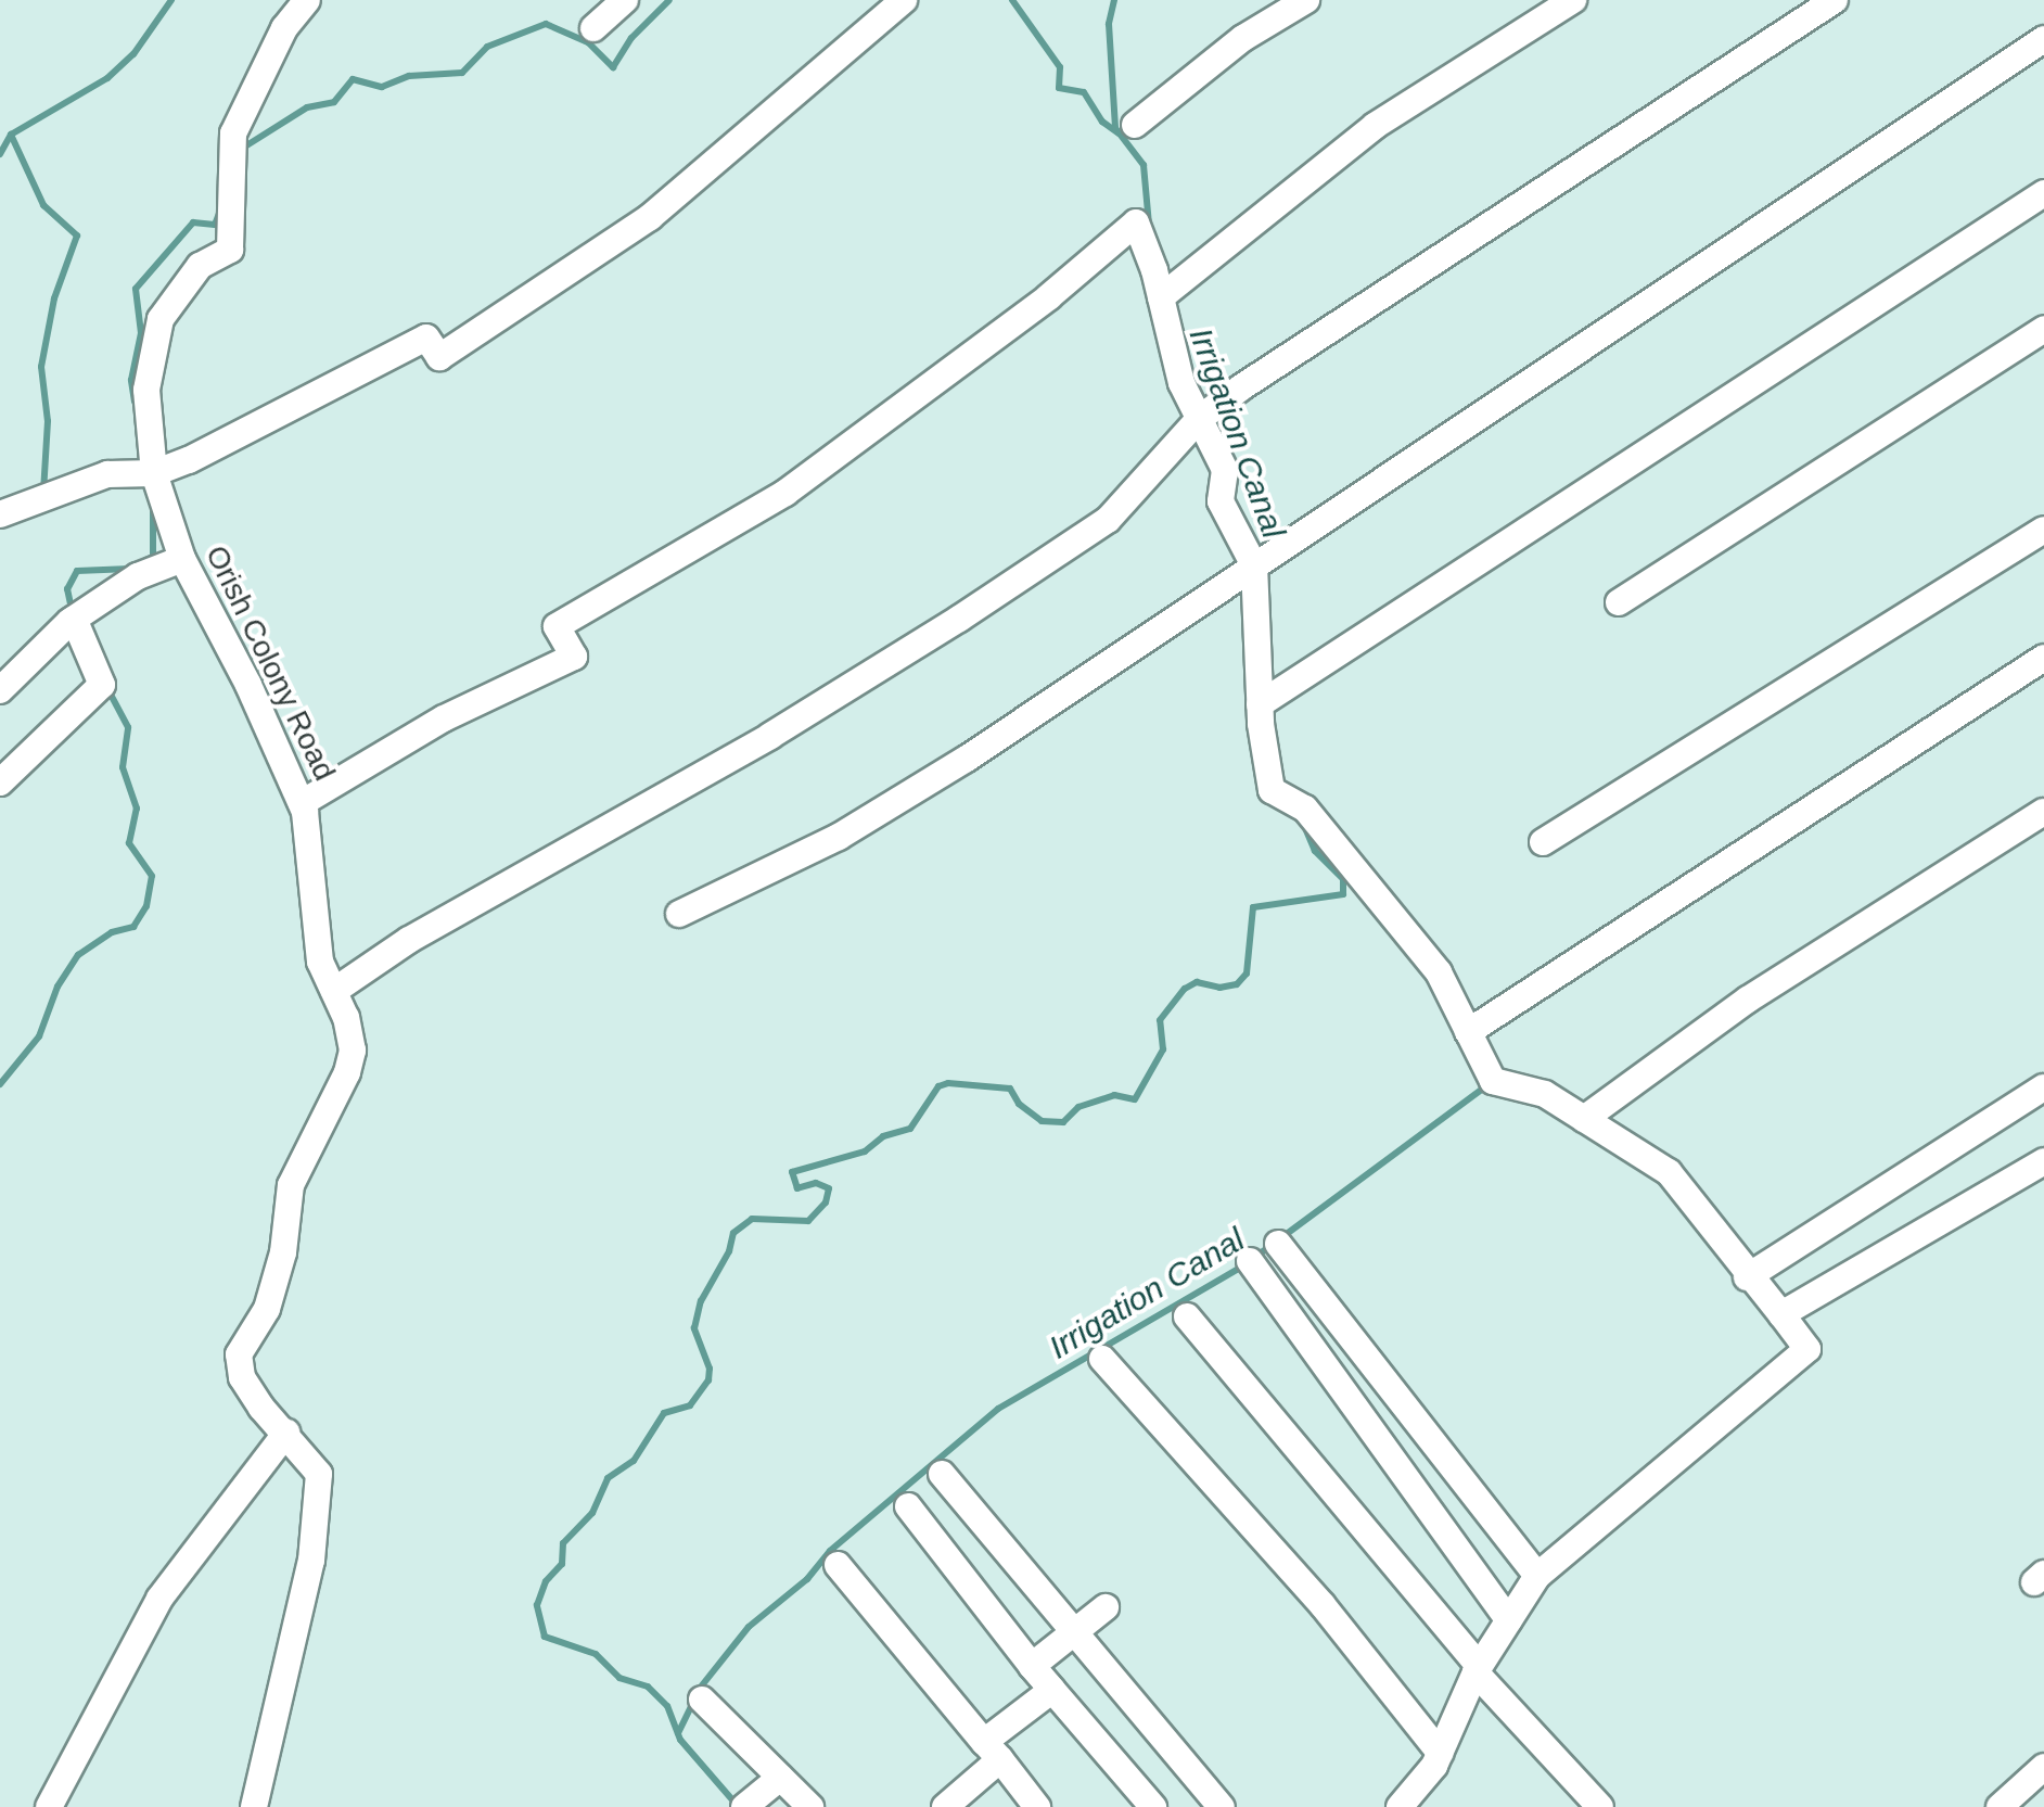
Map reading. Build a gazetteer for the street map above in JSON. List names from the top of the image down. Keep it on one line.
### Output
{"streets":{"street":["Orish Colony Road"]},"water":["Irrigation Canal"]}
